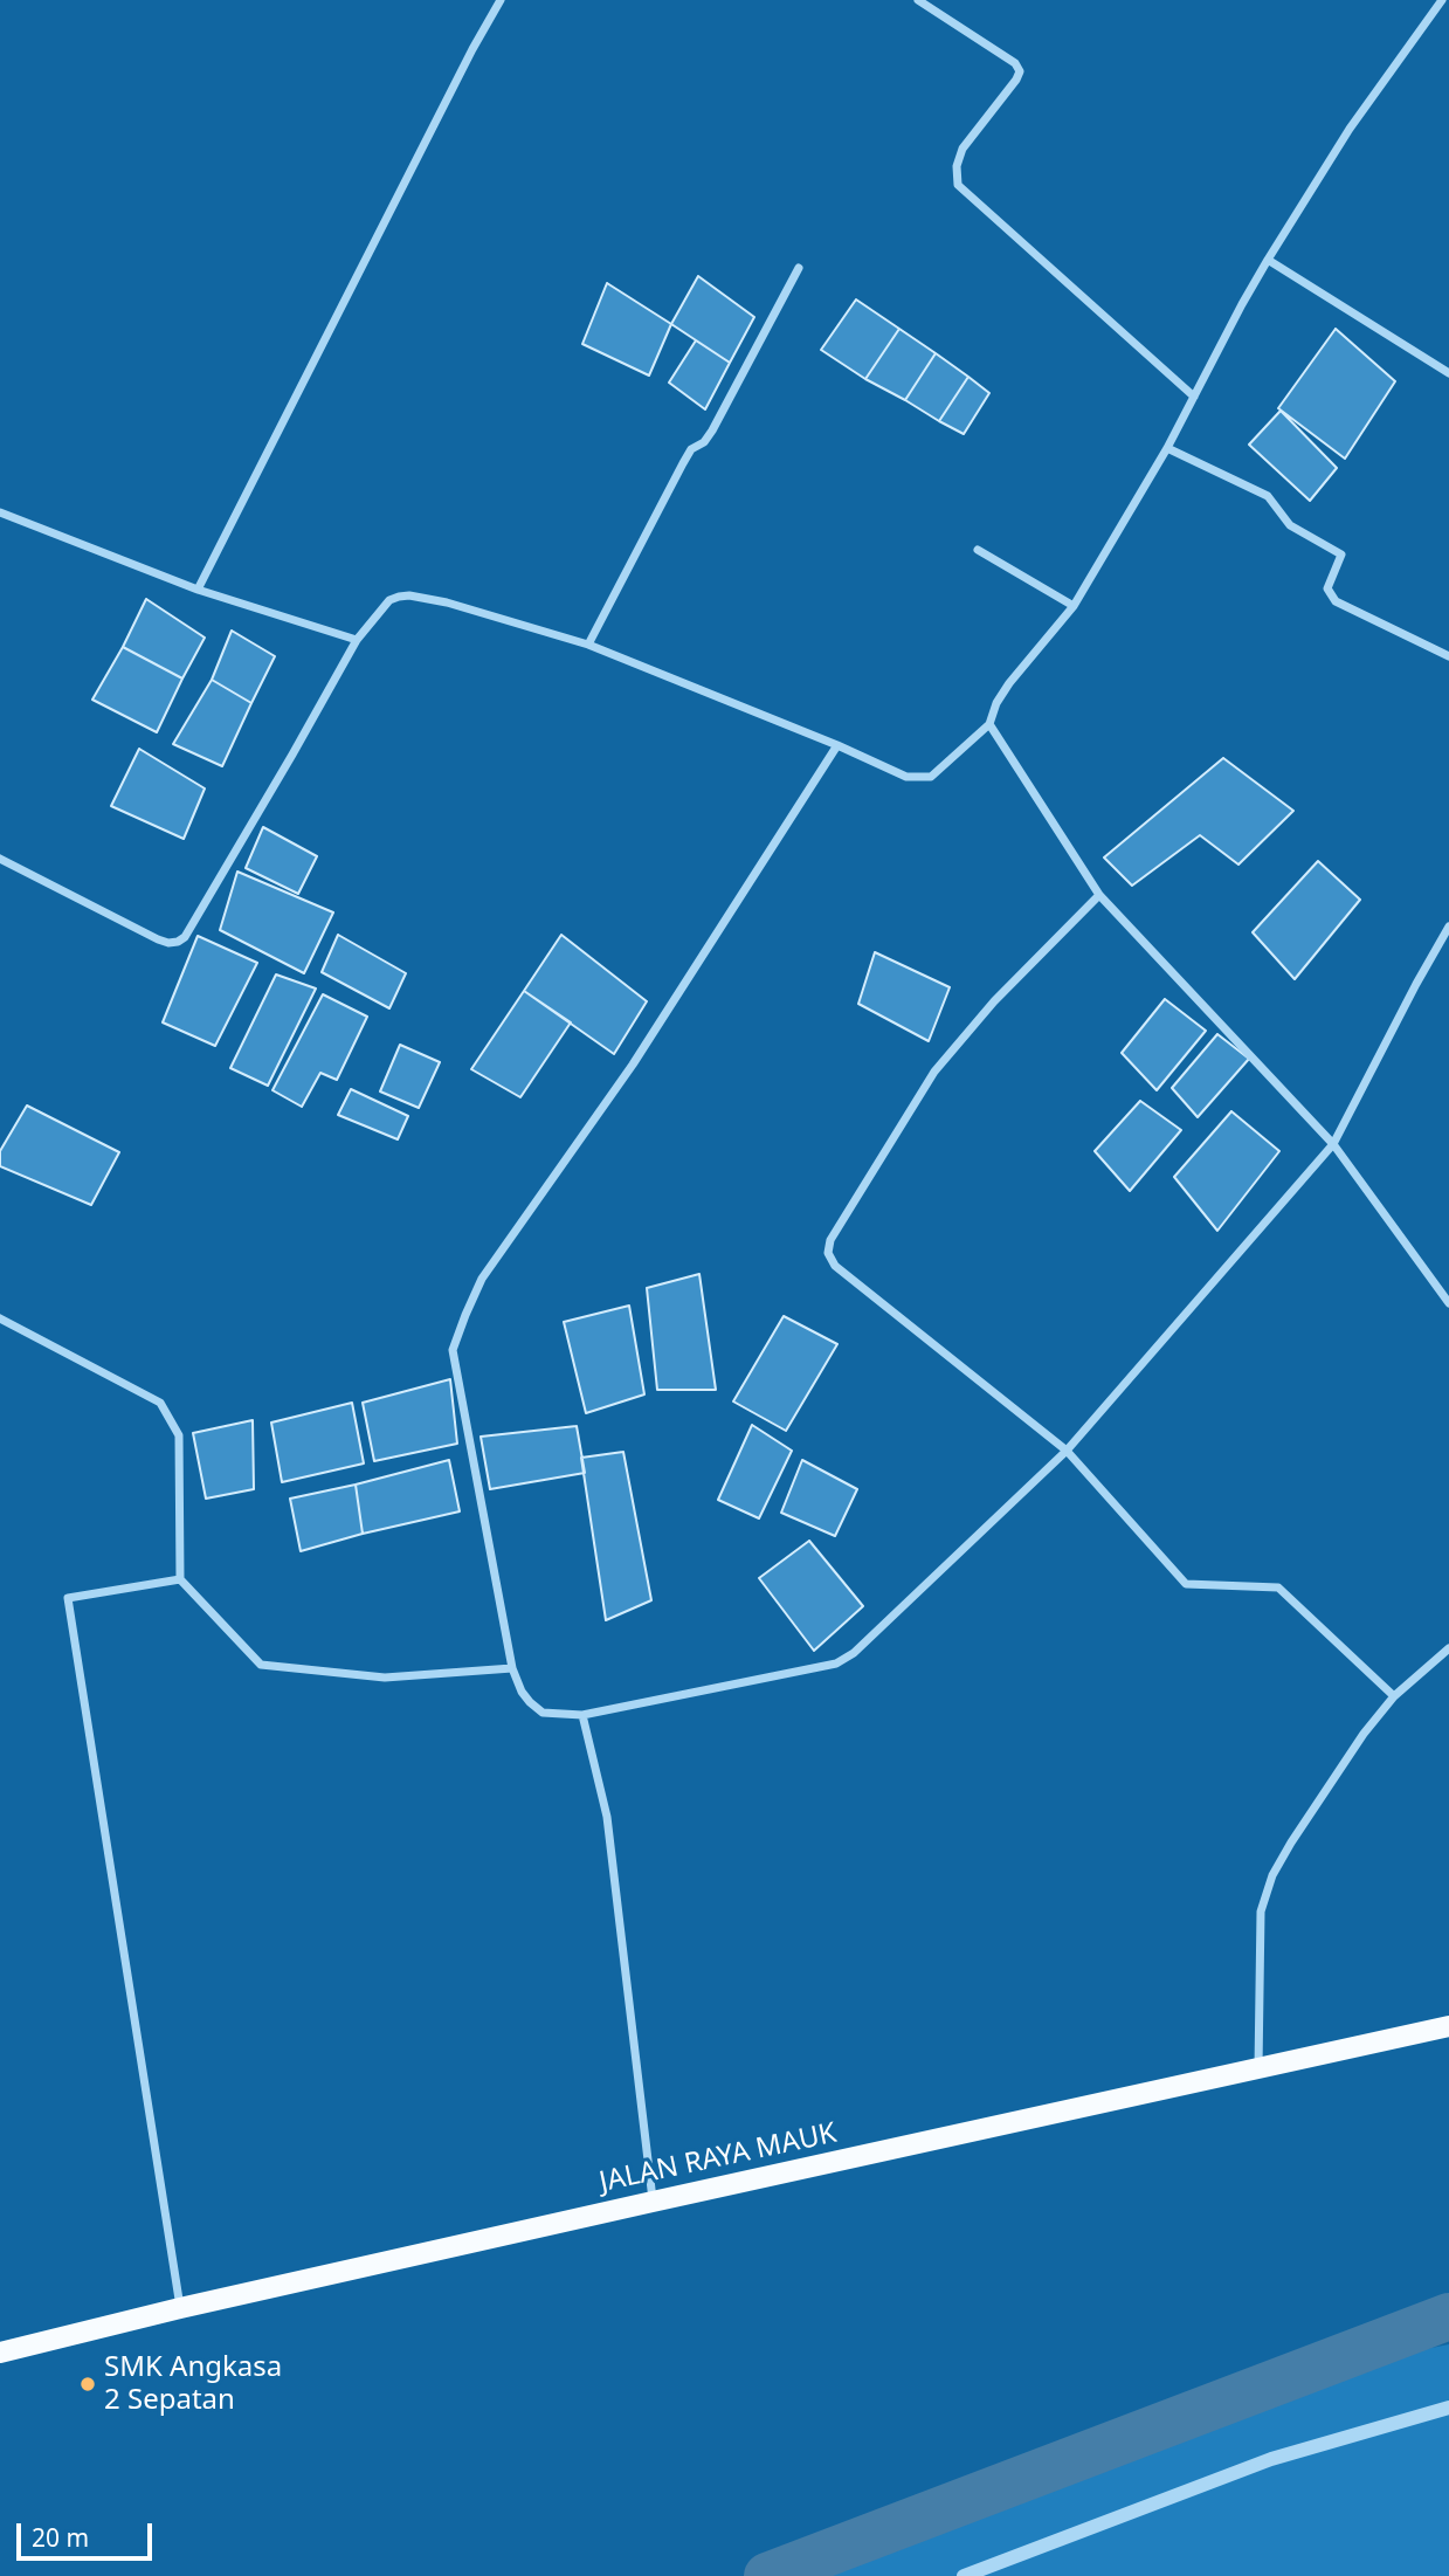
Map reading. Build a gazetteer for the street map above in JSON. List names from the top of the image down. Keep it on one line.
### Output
{"streets":{"main road":["JALAN RAYA MAUK"]},"places":["SMK Angkasa 2 Sepatan"],"scale_bar":"20 m"}
